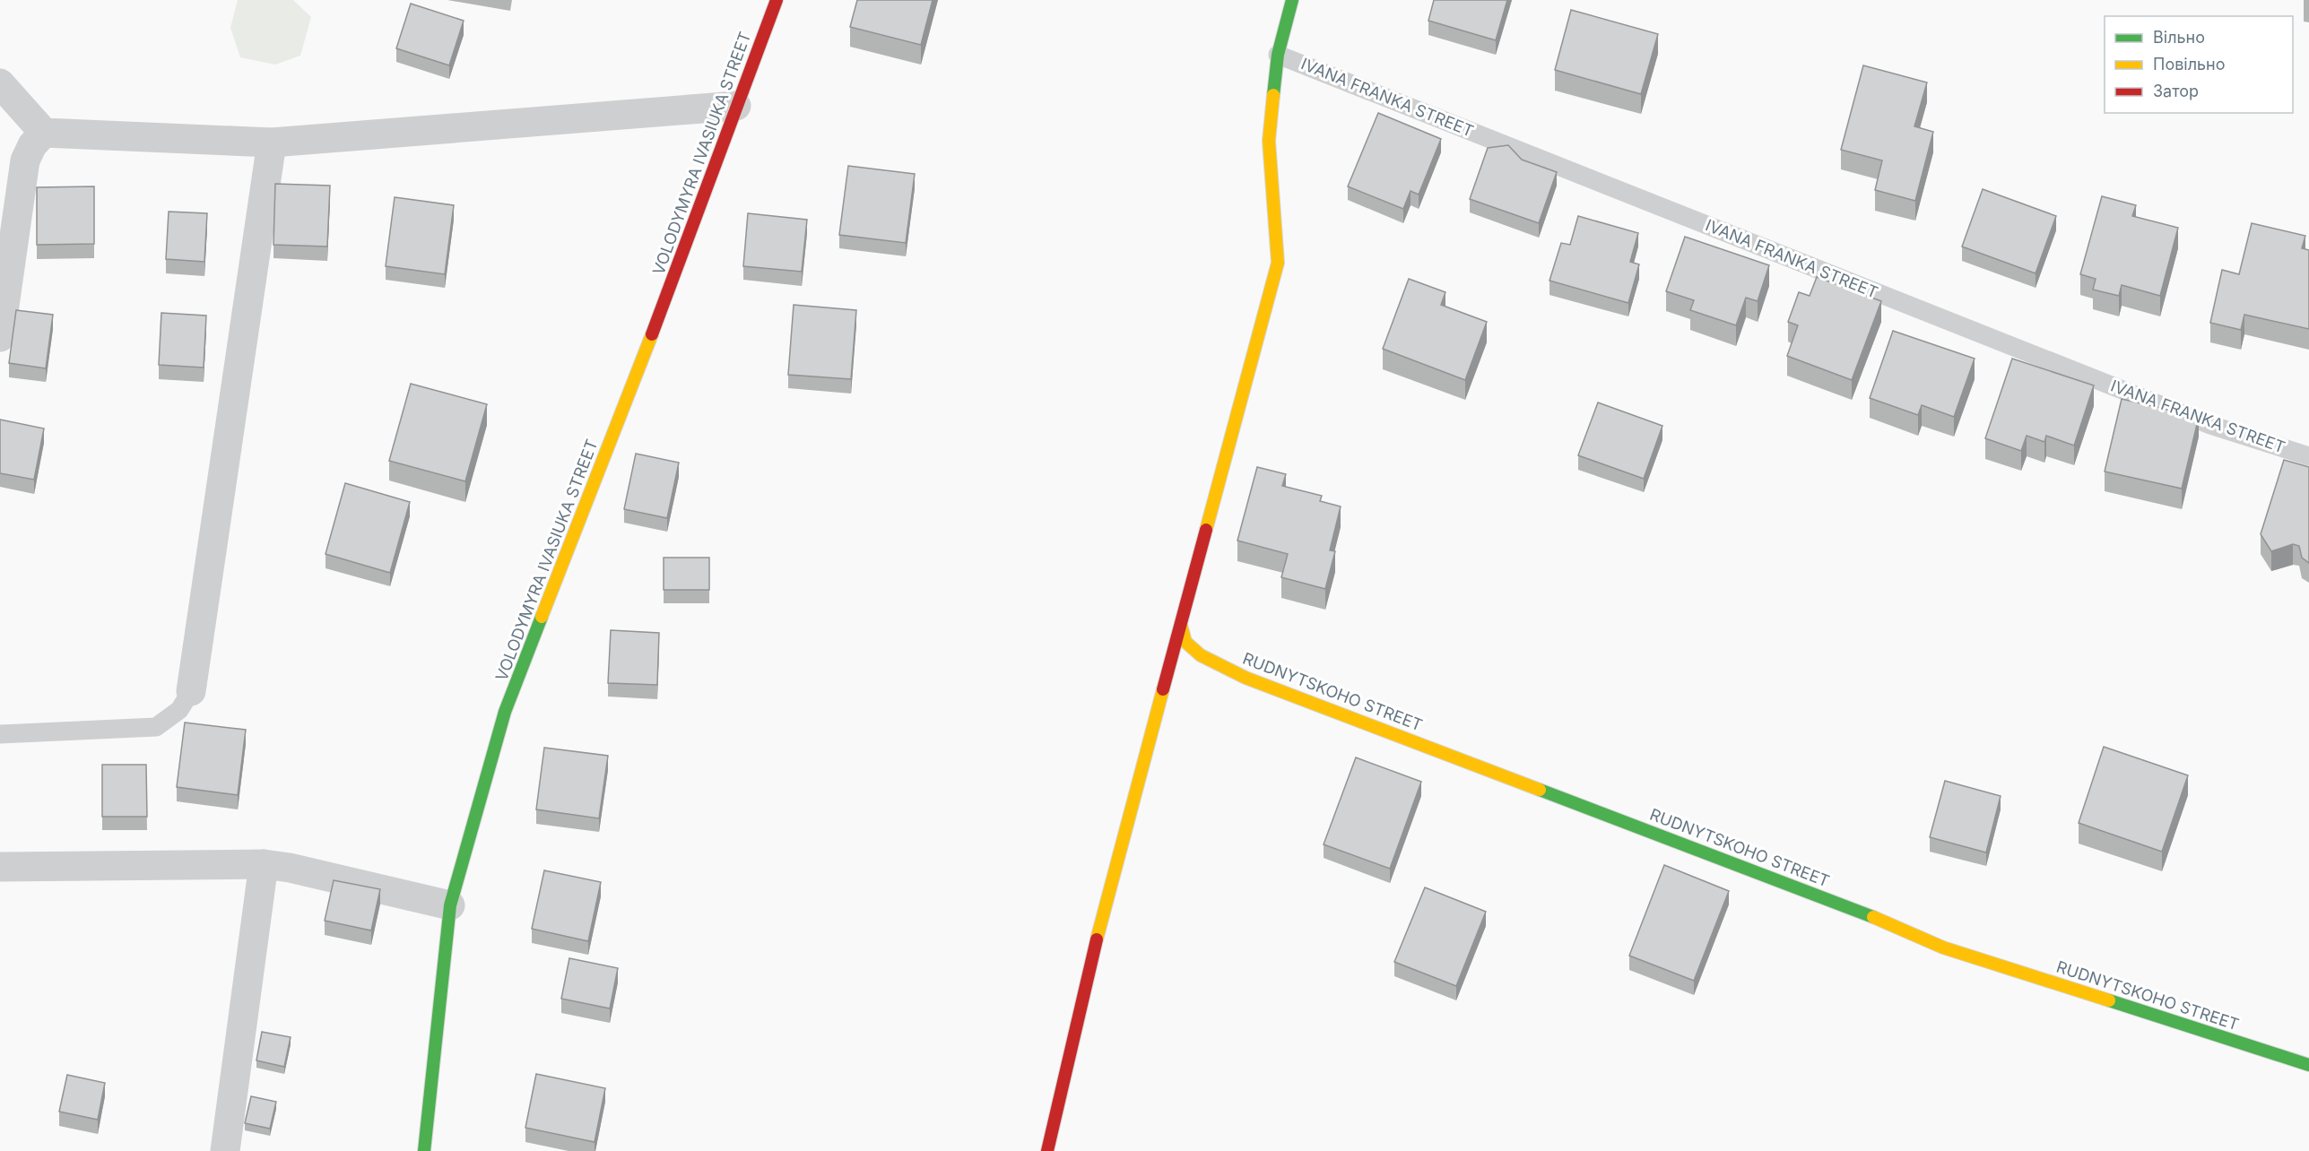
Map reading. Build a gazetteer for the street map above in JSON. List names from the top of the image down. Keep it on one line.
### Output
{"streets":{"street":["VOLODYMYRA IVASIUKA STREET","RUDNYTSKOHO STREET"],"lane":["IVANA FRANKA STREET"]},"legend":["Вільно","Повільно","Затор"]}
